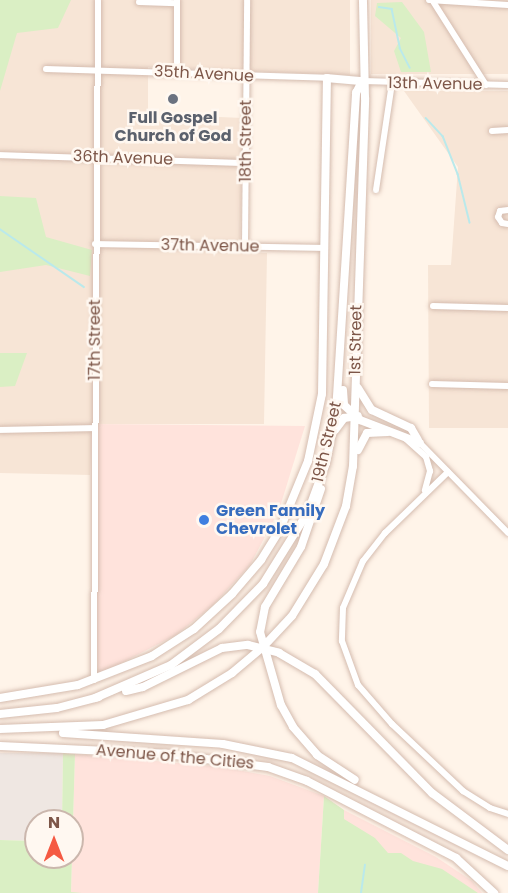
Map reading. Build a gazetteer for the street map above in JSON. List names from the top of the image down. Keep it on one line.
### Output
{"streets":{"main road":["1st Street","19th Street","Avenue of the Cities"],"street":["35th Avenue","13th Avenue","18th Street","36th Avenue","37th Avenue","17th Street"]},"crossings":[["35th Avenue","13th Avenue"],["35th Avenue","18th Street"],["35th Avenue","17th Street"],["35th Avenue","1st Street"],["35th Avenue","19th Street"],["13th Avenue","1st Street"],["13th Avenue","19th Street"],["18th Street","36th Avenue"],["18th Street","37th Avenue"],["36th Avenue","17th Street"],["37th Avenue","17th Street"],["37th Avenue","19th Street"],["17th Street","19th Street"],["1st Street","19th Street"],["1st Street","Avenue of the Cities"],["19th Street","Avenue of the Cities"]],"places":["Full Gospel Church of God","Green Family Chevrolet"],"north":"top"}
